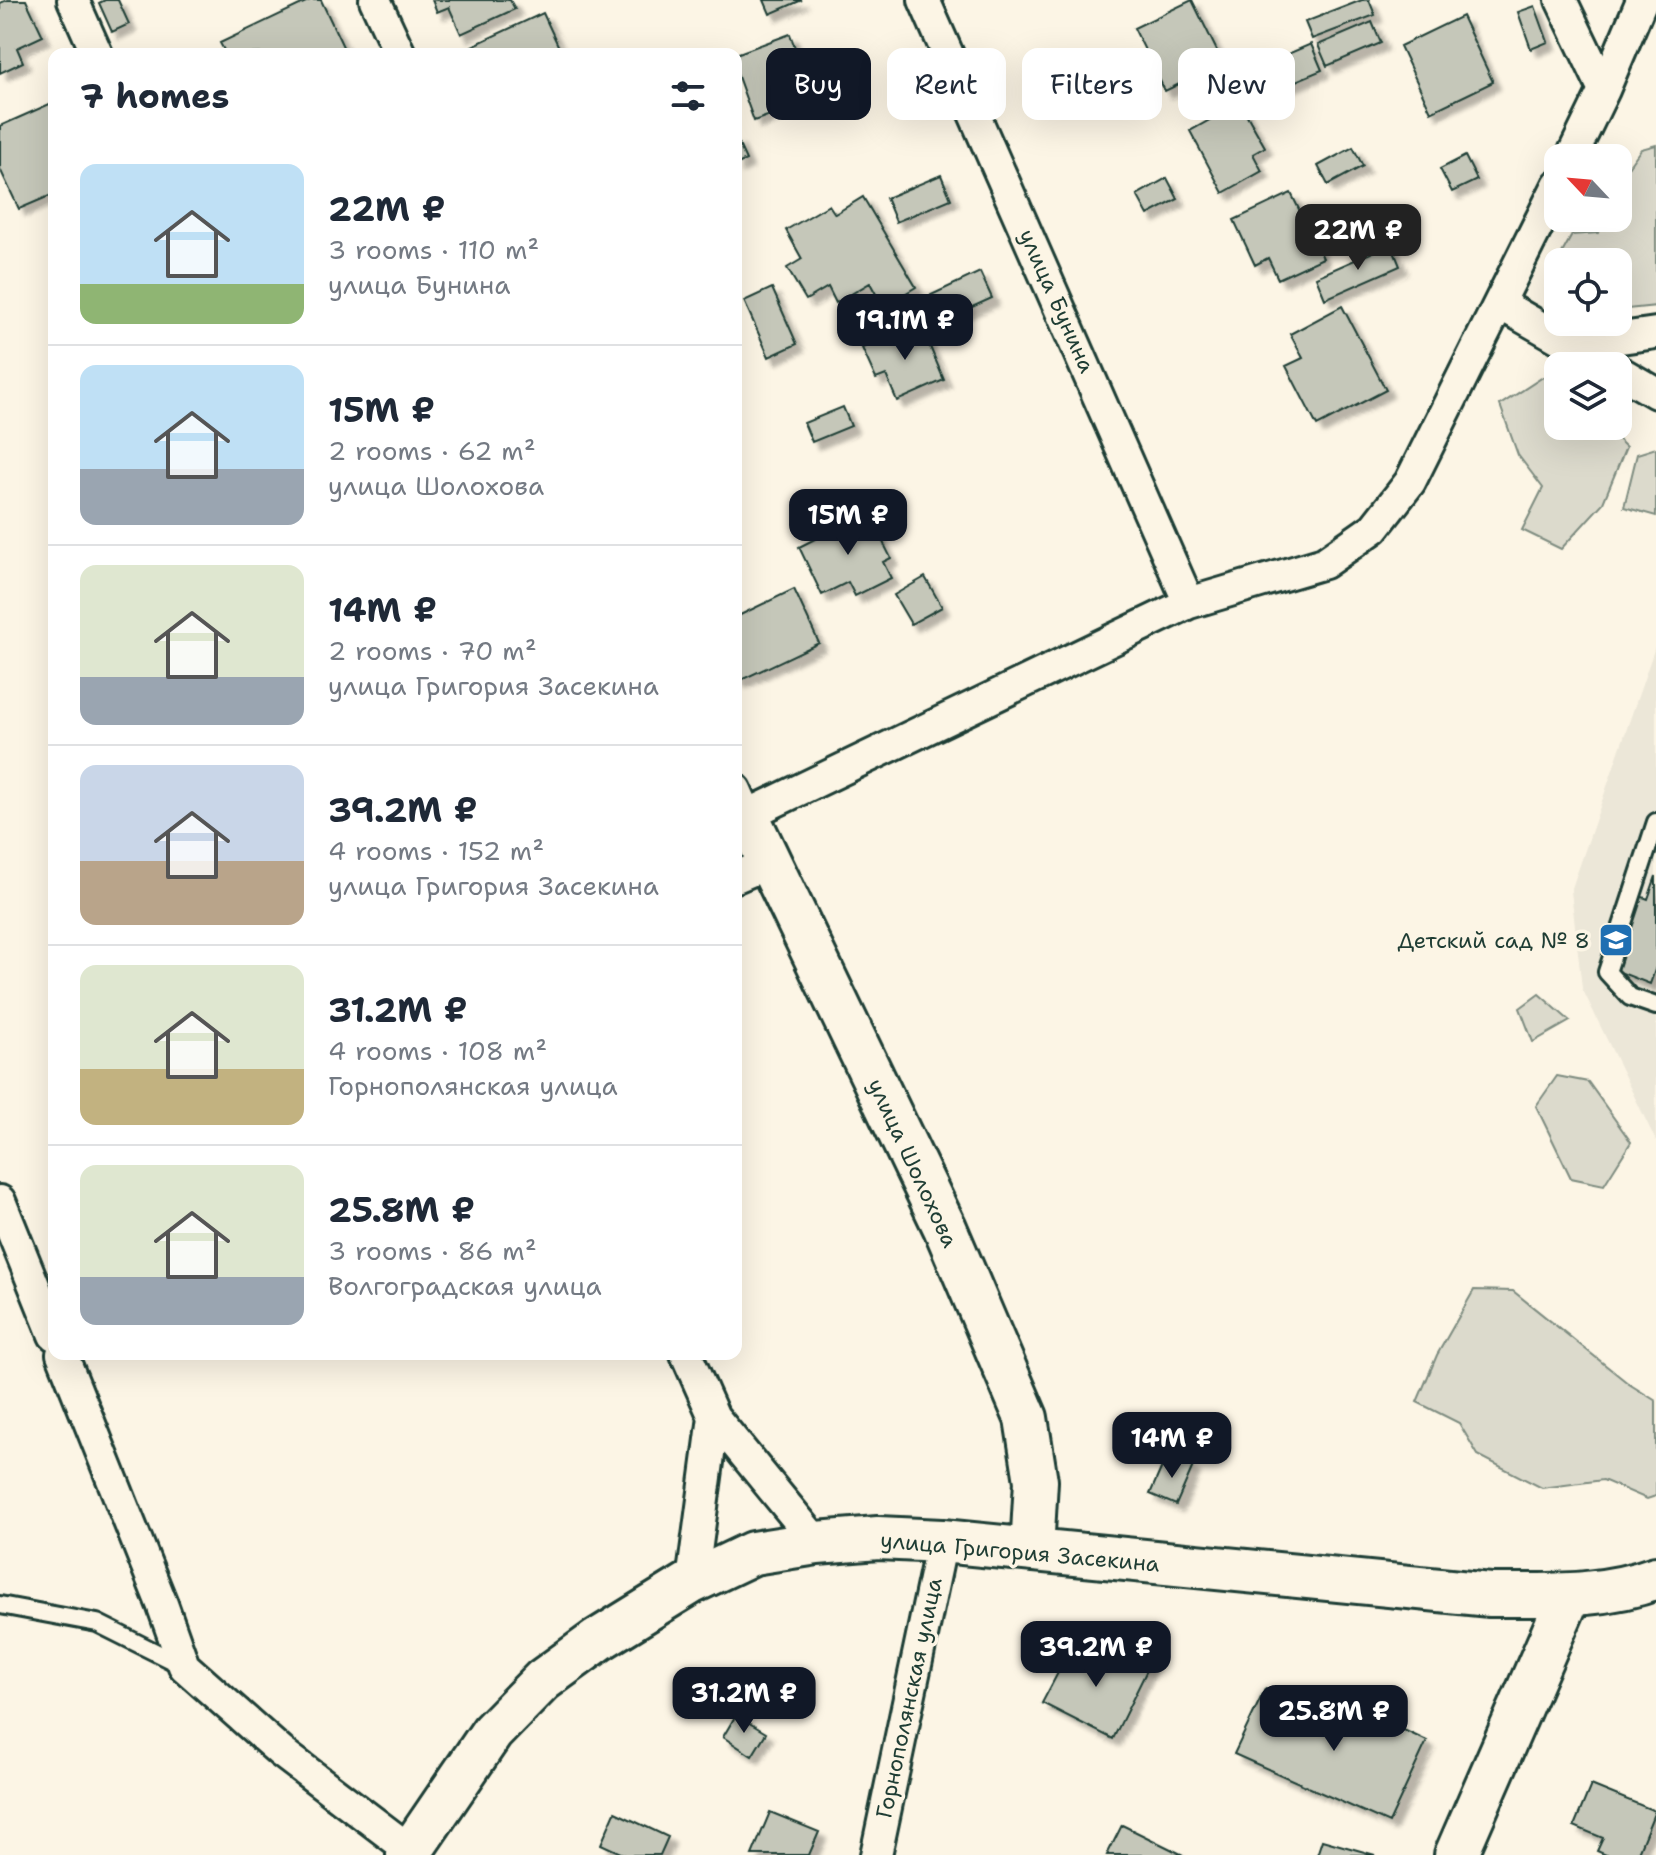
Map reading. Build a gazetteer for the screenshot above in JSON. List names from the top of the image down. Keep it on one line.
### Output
{"streets":{"main road":["улица Шолохова","улица Григория Засекина"],"street":["улица Бунина","Горнополянская улица"]},"crossings":[["улица Шолохова","улица Григория Засекина"],["улица Григория Засекина","Горнополянская улица"]],"places":{"school or university":["Детский сад № 8"]},"north":"top left","page":{"chip":["Buy","Rent","Filters","New"],"heading":"7 homes","list":[{"name":"22M ₽","note":"3 rooms · 110 m² · улица Бунина"},{"name":"15M ₽","note":"2 rooms · 62 m² · улица Шолохова"},{"name":"14M ₽","note":"2 rooms · 70 m² · улица Григория Засекина"},{"name":"39.2M ₽","note":"4 rooms · 152 m² · улица Григория Засекина"},{"name":"31.2M ₽","note":"4 rooms · 108 m² · Горнополянская улица"},{"name":"25.8M ₽","note":"3 rooms · 86 m² · Волгоградская улица"}],"price":["22M ₽","19.1M ₽","15M ₽","14M ₽","39.2M ₽","31.2M ₽","25.8M ₽"]}}
